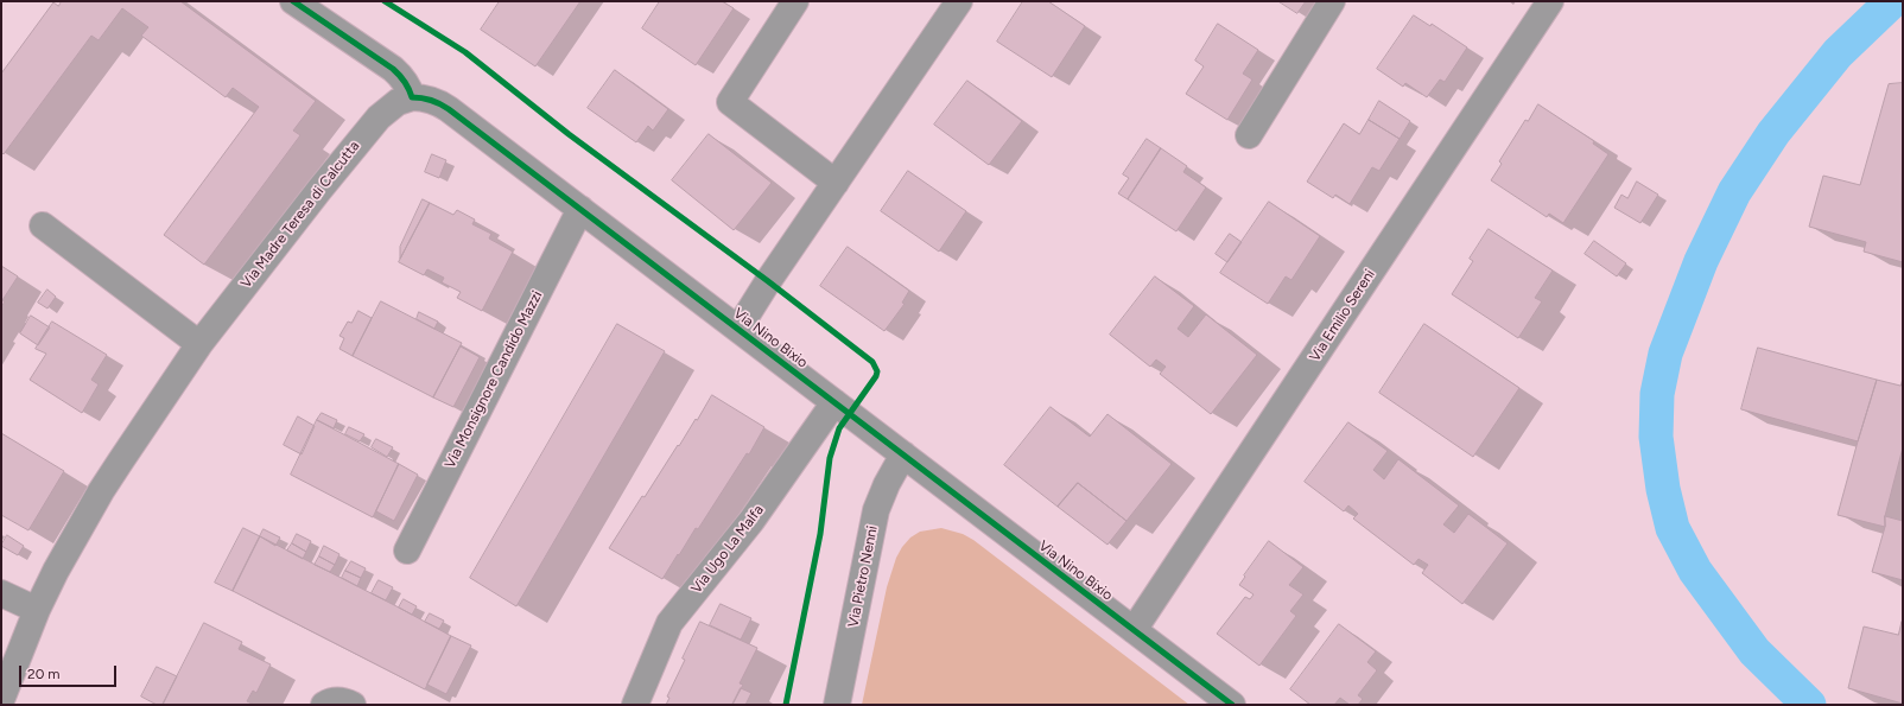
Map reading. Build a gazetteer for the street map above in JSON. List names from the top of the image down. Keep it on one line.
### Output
{"streets":{"street":["Via Madre Teresa di Calcutta","Via Emilio Sereni","Via Nino Bixio","Via Monsignore Candido Mazzi","Via Ugo La Malfa","Via Pietro Nenni"]},"crossings":[["Via Madre Teresa di Calcutta","Via Nino Bixio"],["Via Emilio Sereni","Via Nino Bixio"],["Via Nino Bixio","Via Monsignore Candido Mazzi"],["Via Nino Bixio","Via Ugo La Malfa"],["Via Nino Bixio","Via Pietro Nenni"]],"scale_bar":"20 m"}
